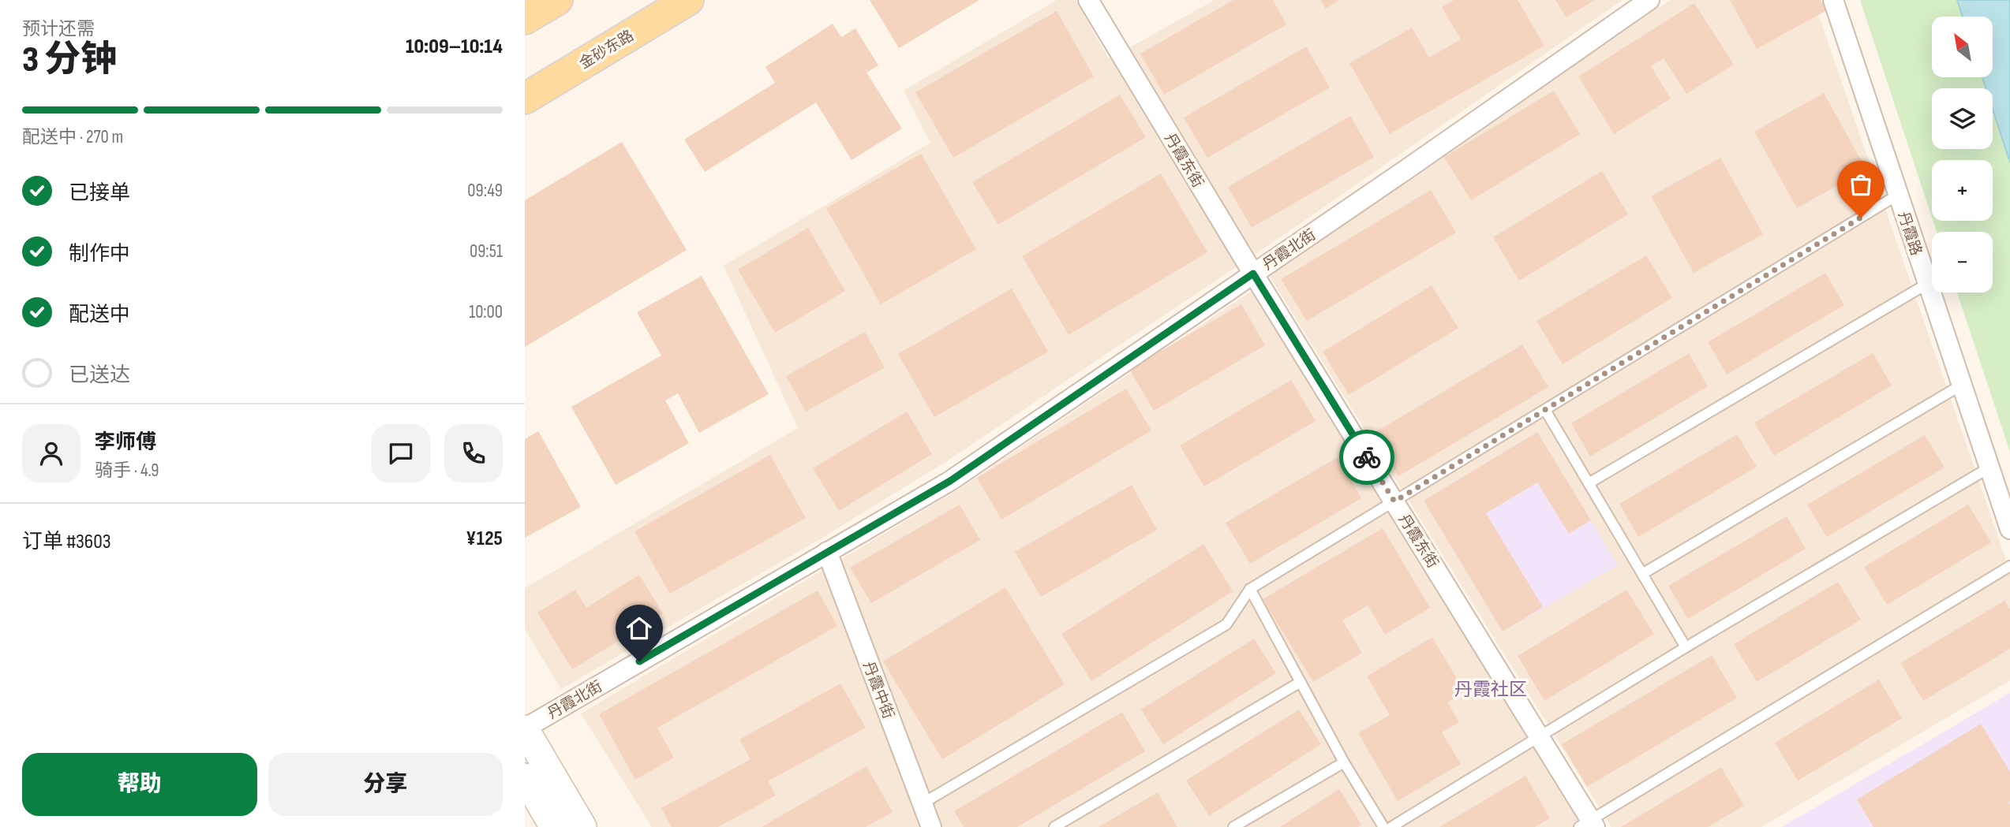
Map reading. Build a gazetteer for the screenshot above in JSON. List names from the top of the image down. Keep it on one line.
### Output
{"streets":{"main road":["金砂东路"],"street":["丹霞东街","丹霞路","丹霞北街","丹霞中街"]},"crossings":[["丹霞东街","丹霞北街"],["丹霞北街","丹霞中街"]],"districts":["丹霞社区"],"north":"top left","page":{"heading":["3 分钟","预计还需","10:09–10:14"],"panel":["李师傅","骑手 · 4.9","订单 #3603","¥125"],"map_buttons":["+","−"],"bar":"配送中 · 270 m","list":[["已接单","09:49"],["制作中","09:51"],["配送中","10:00"],"已送达"],"buttons":["帮助","分享"]}}
